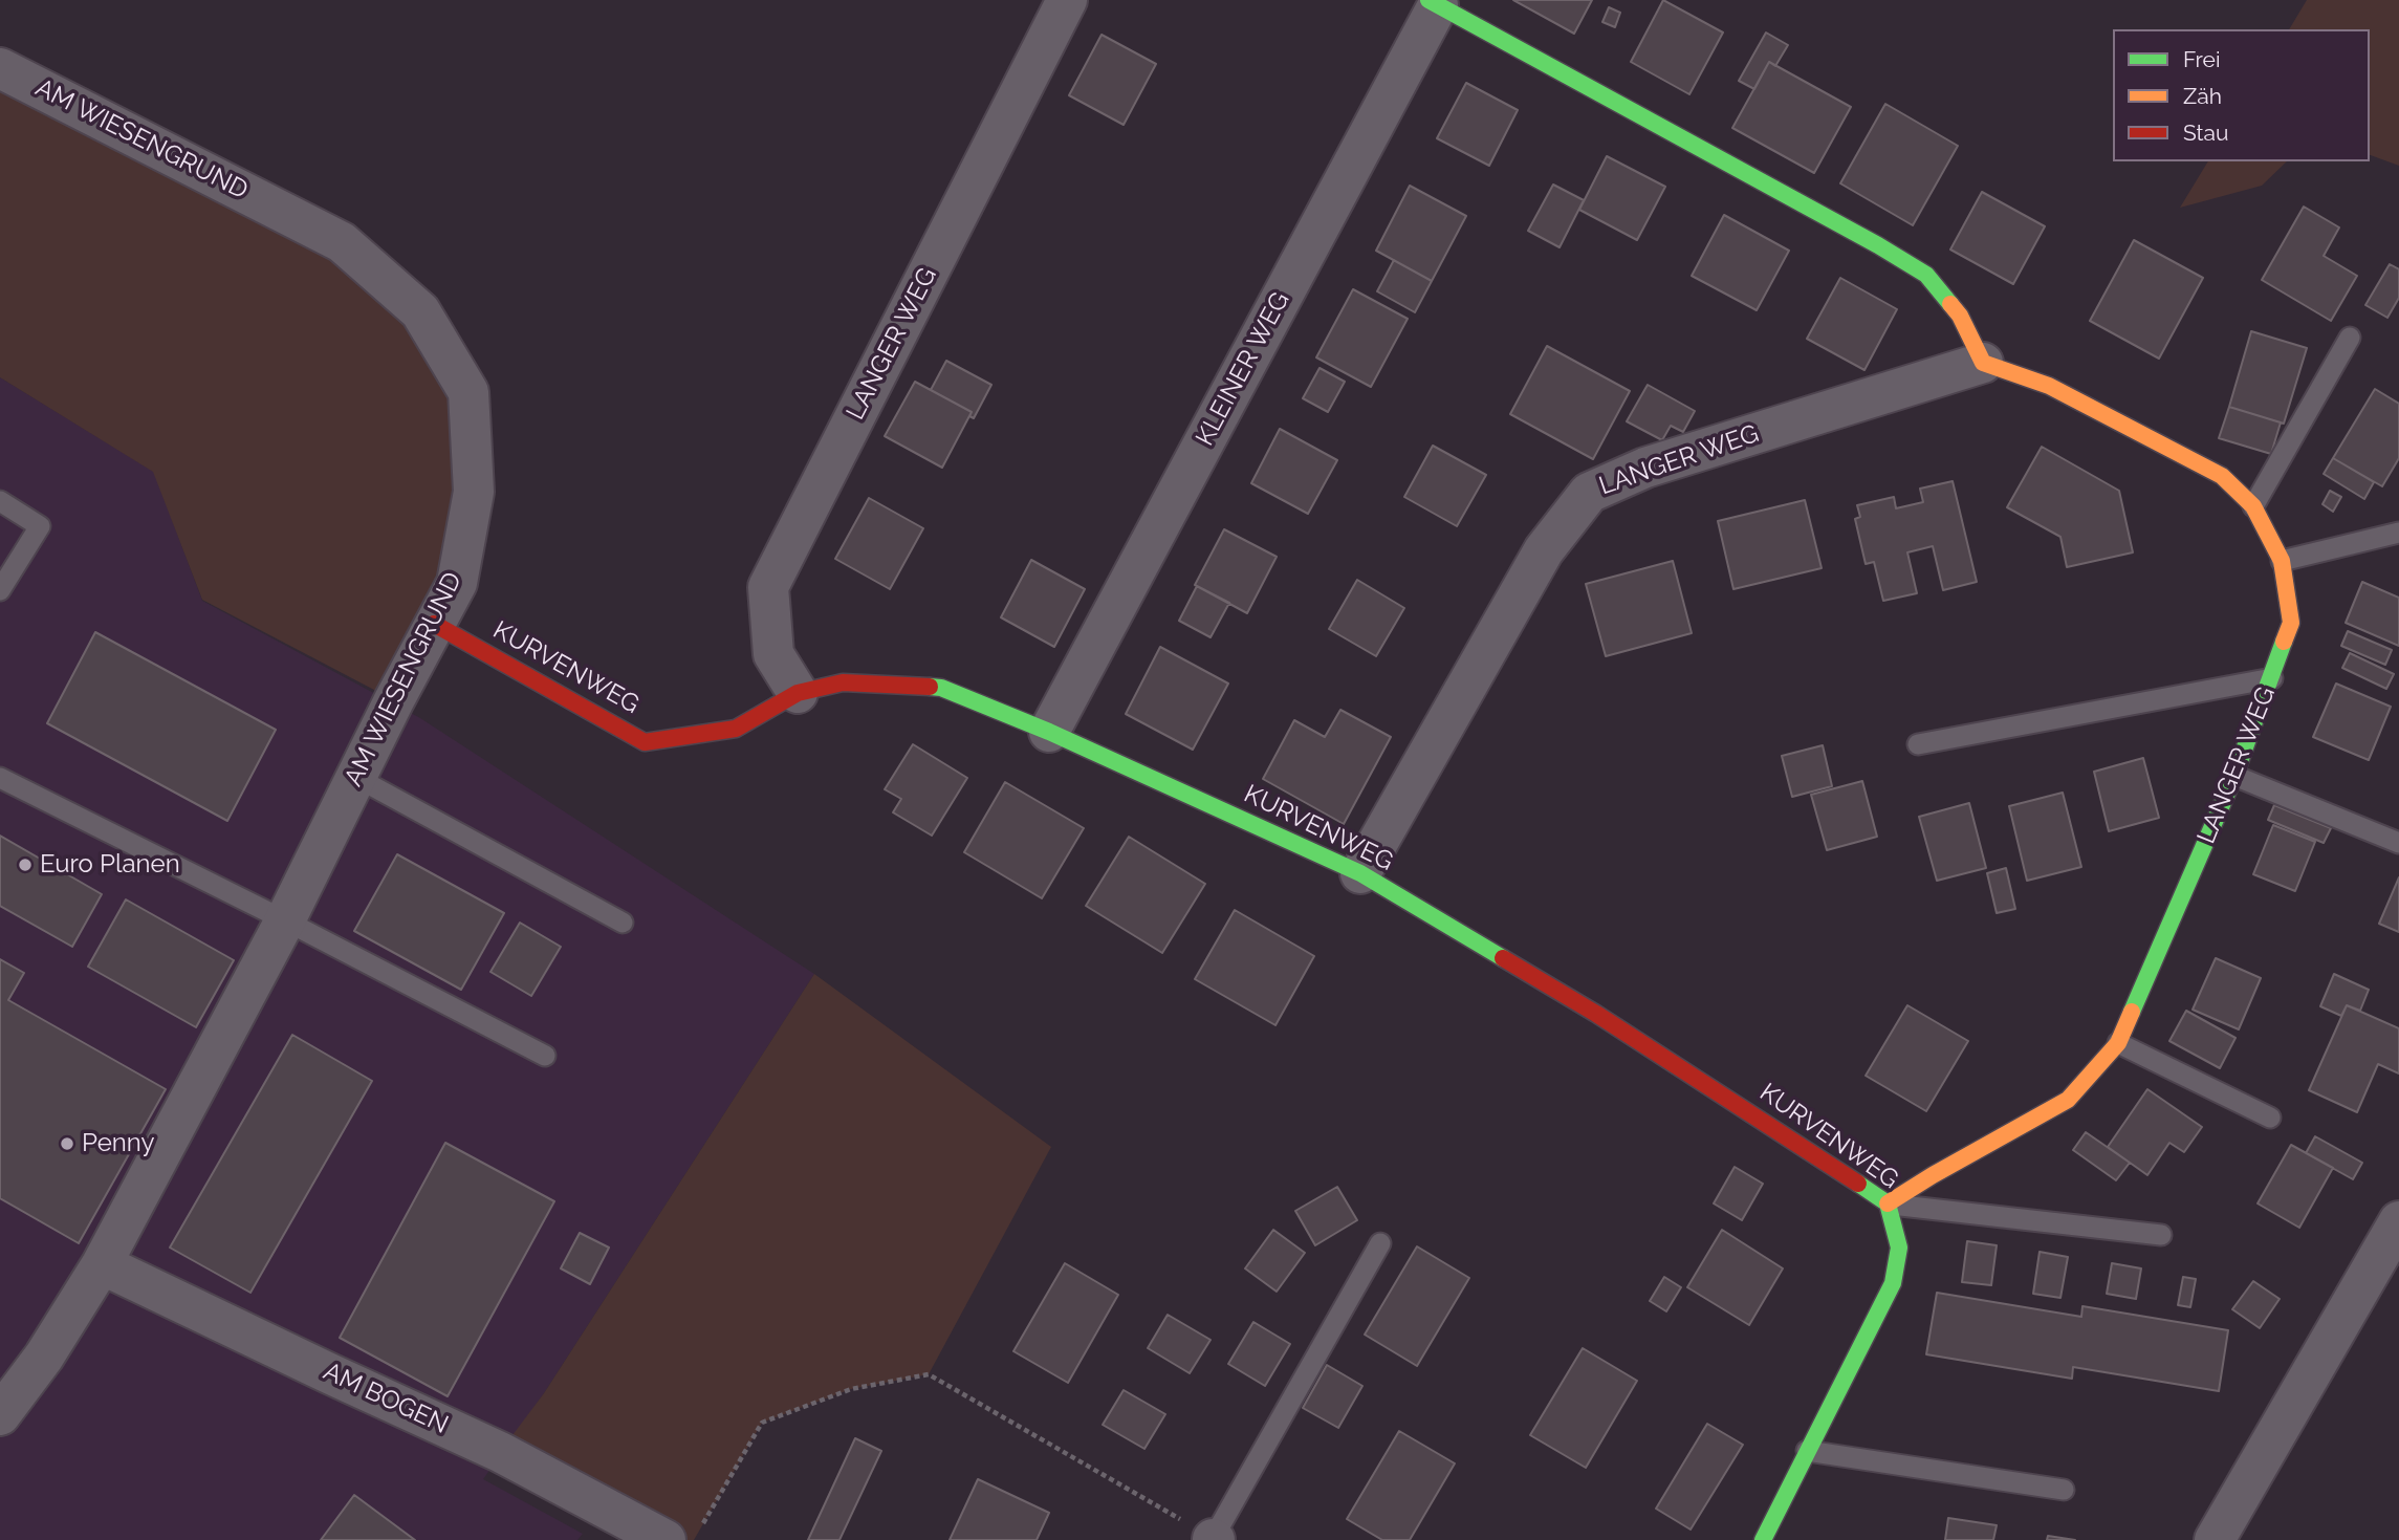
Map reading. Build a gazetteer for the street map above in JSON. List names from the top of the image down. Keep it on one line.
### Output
{"streets":{"street":["AM WIESENGRUND","LANGER WEG","KLEINER WEG","KURVENWEG","AM BOGEN"]},"crossings":[["AM WIESENGRUND","KURVENWEG"],["AM WIESENGRUND","AM BOGEN"],["LANGER WEG","KURVENWEG"],["KLEINER WEG","KURVENWEG"]],"places":["Euro Planen","Penny"],"legend":["Frei","Zäh","Stau"]}
